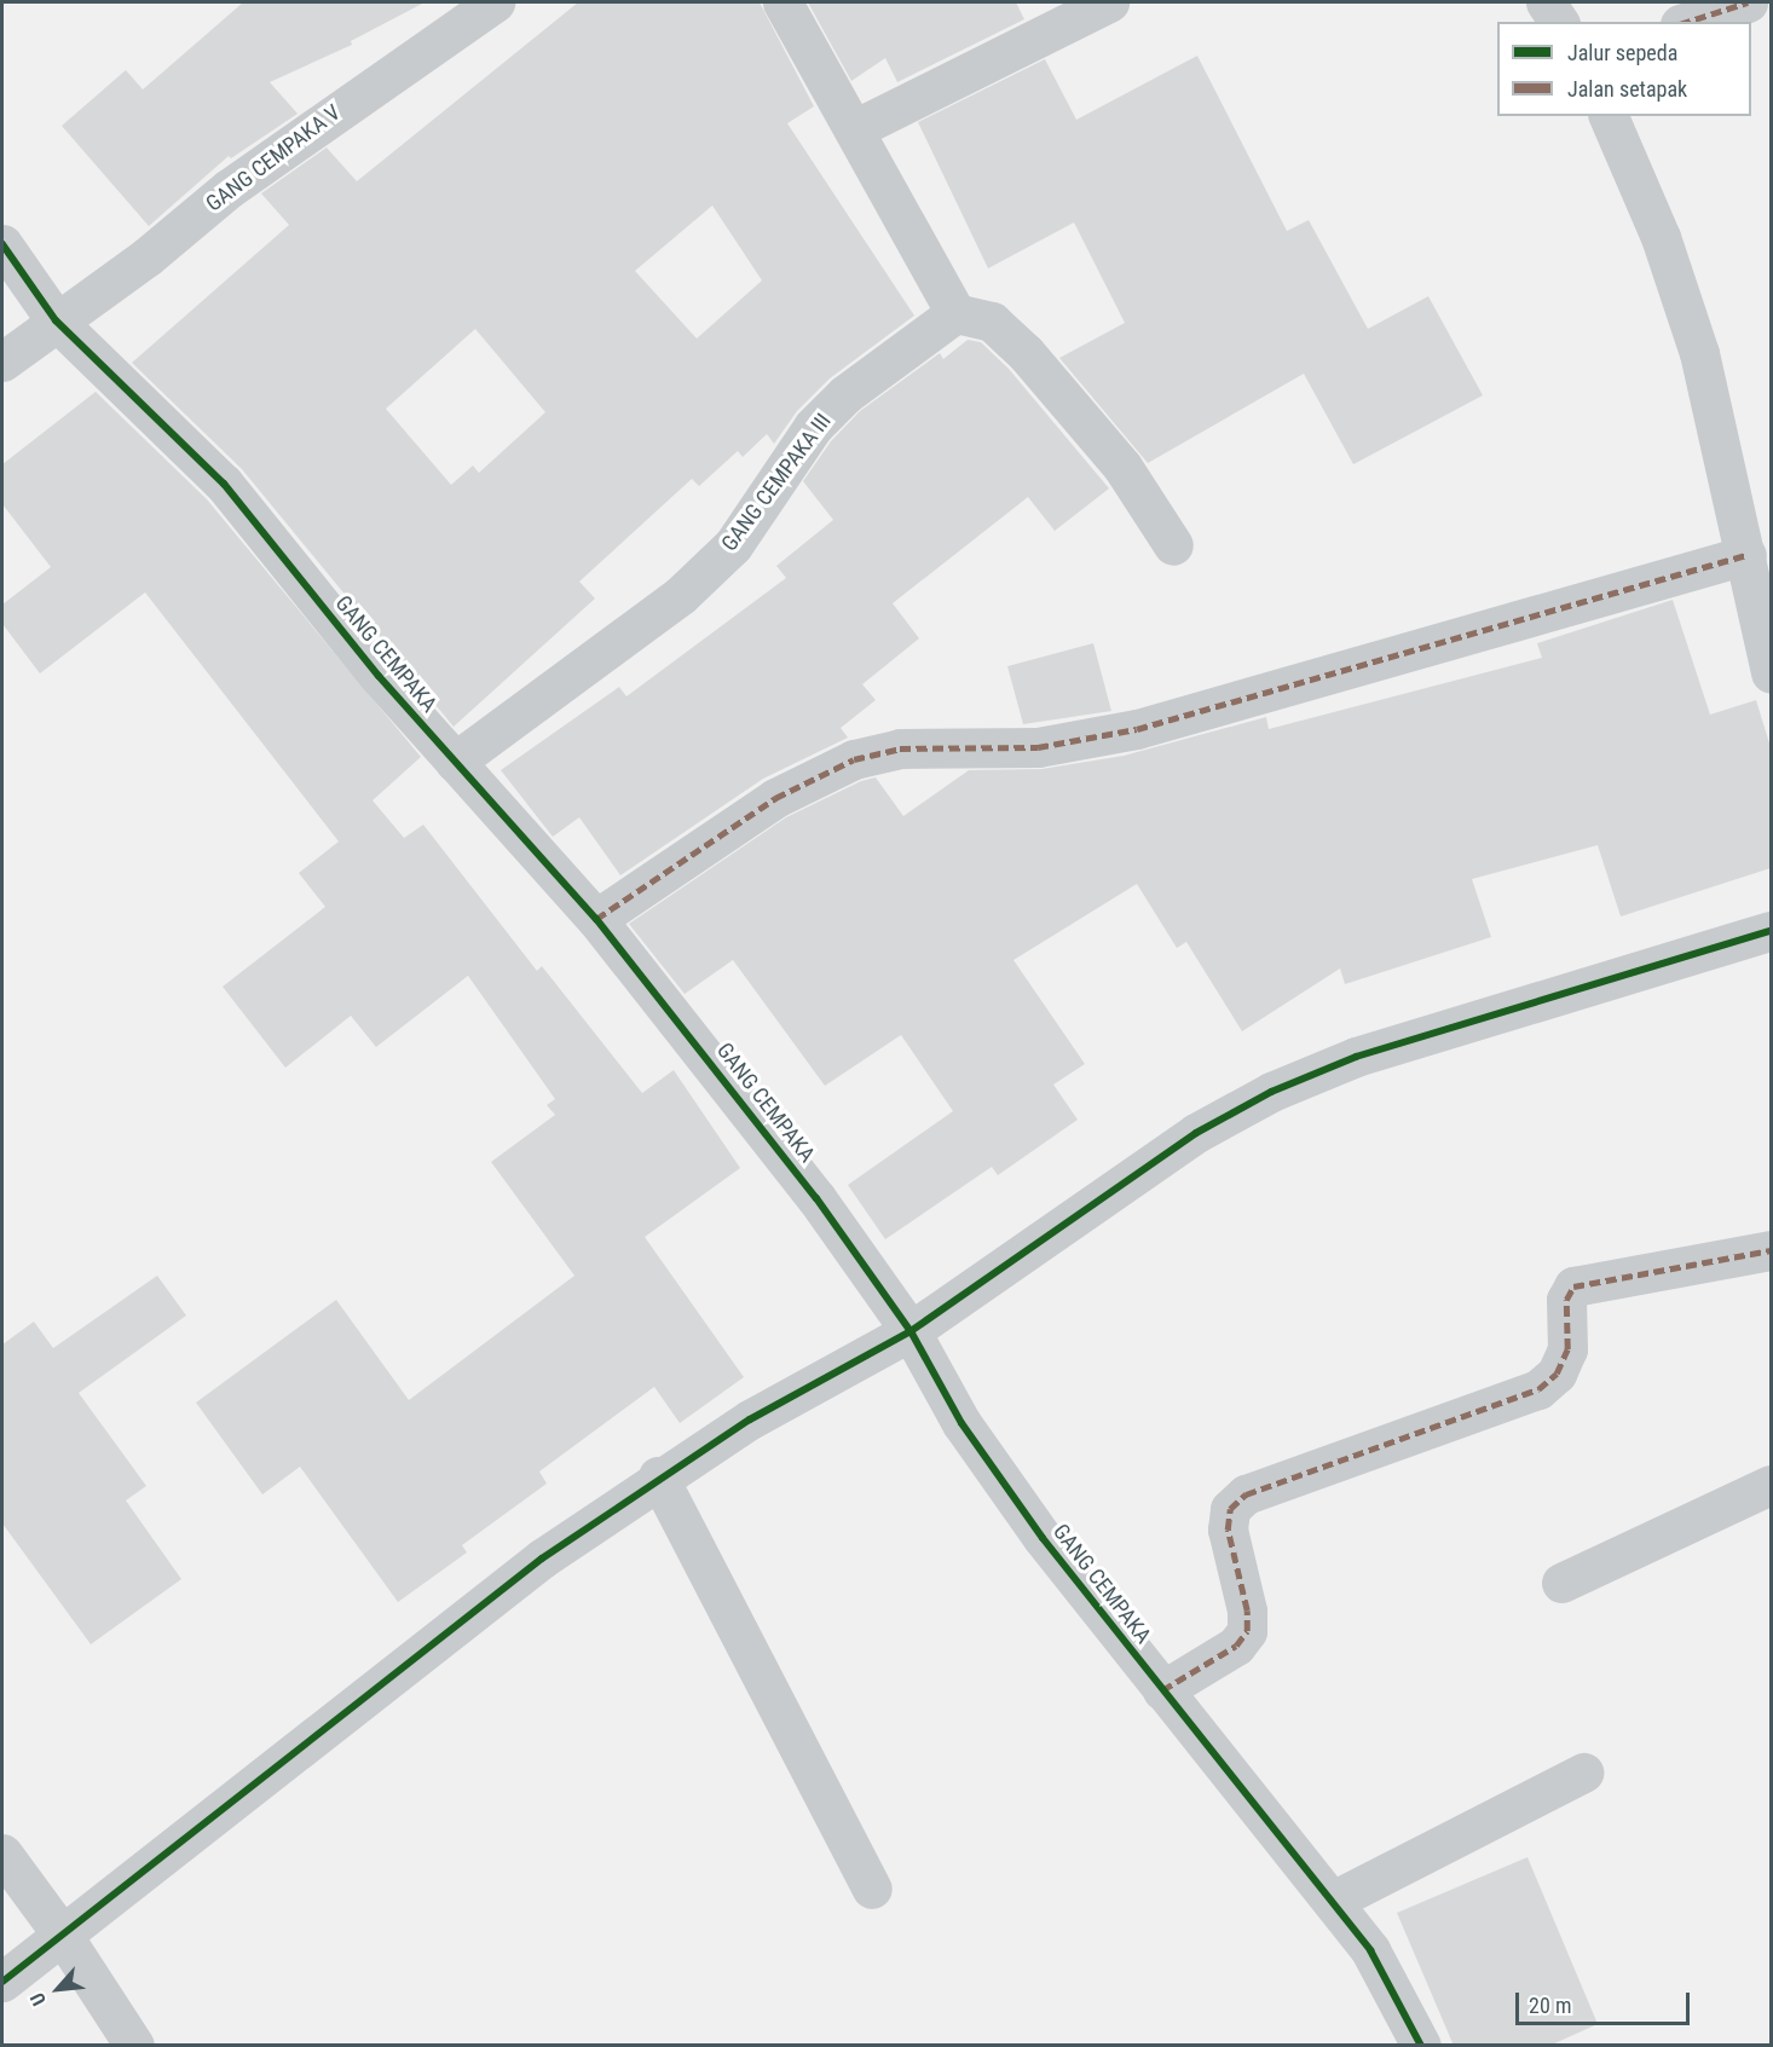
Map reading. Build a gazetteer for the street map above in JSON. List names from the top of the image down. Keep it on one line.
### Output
{"streets":{"street":["GANG CEMPAKA V","GANG CEMPAKA III","GANG CEMPAKA"]},"crossings":[["GANG CEMPAKA V","GANG CEMPAKA"],["GANG CEMPAKA III","GANG CEMPAKA"]],"legend":["Jalur sepeda","Jalan setapak"],"scale_bar":"20 m","north":"bottom left"}
